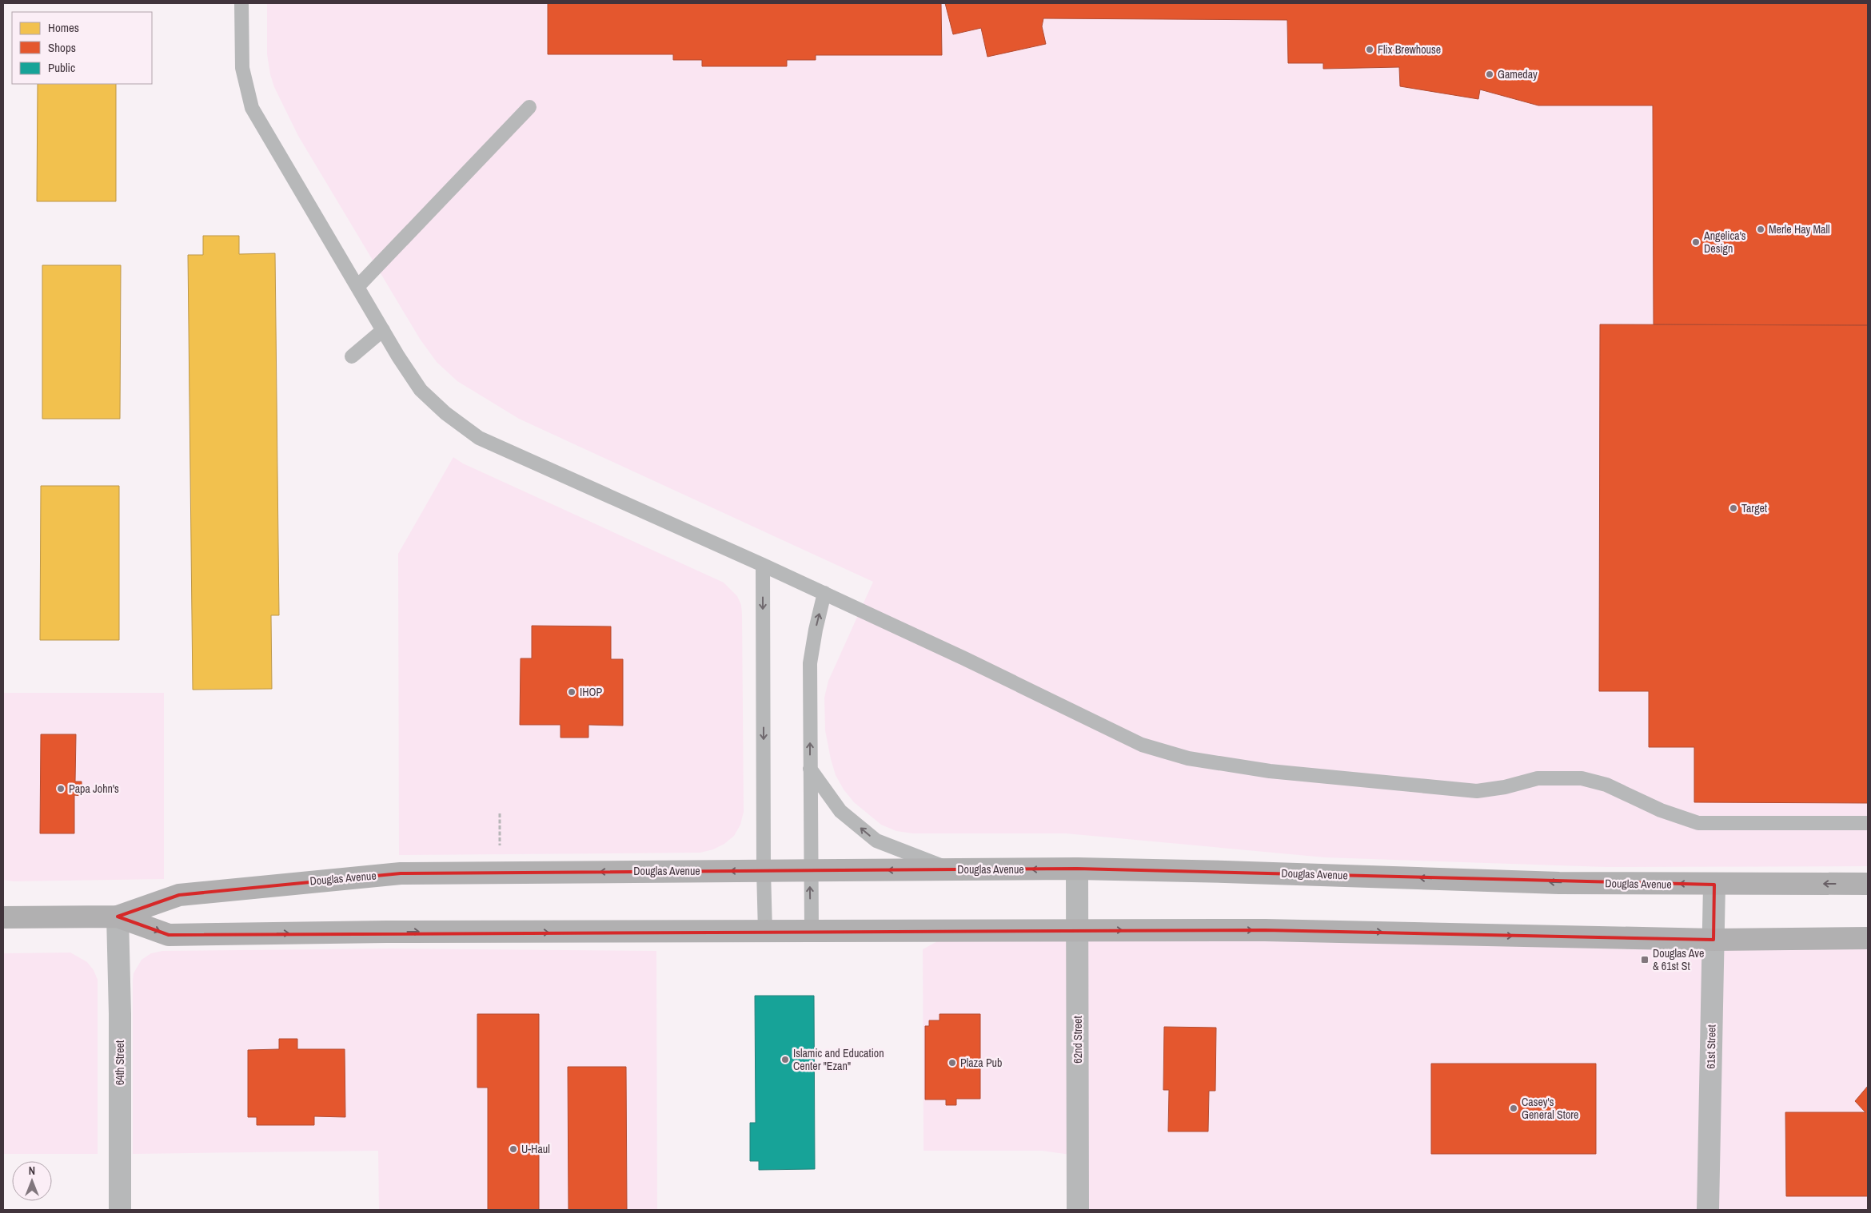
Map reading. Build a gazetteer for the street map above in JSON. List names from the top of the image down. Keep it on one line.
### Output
{"streets":{"main road":["Douglas Avenue"],"street":["62nd Street","61st Street","64th Street"]},"crossings":[["Douglas Avenue","62nd Street"],["Douglas Avenue","61st Street"],["Douglas Avenue","64th Street"]],"places":{"other":["Flix Brewhouse","Gameday","Merle Hay Mall","Angelica's Design","Target","IHOP","Papa John's","Islamic and Education Center \"Ezan\"","Plaza Pub","Casey's General Store","U-Haul"],"transit":["Douglas Ave & 61st St"]},"legend":["Homes","Shops","Public"],"north":"top"}
